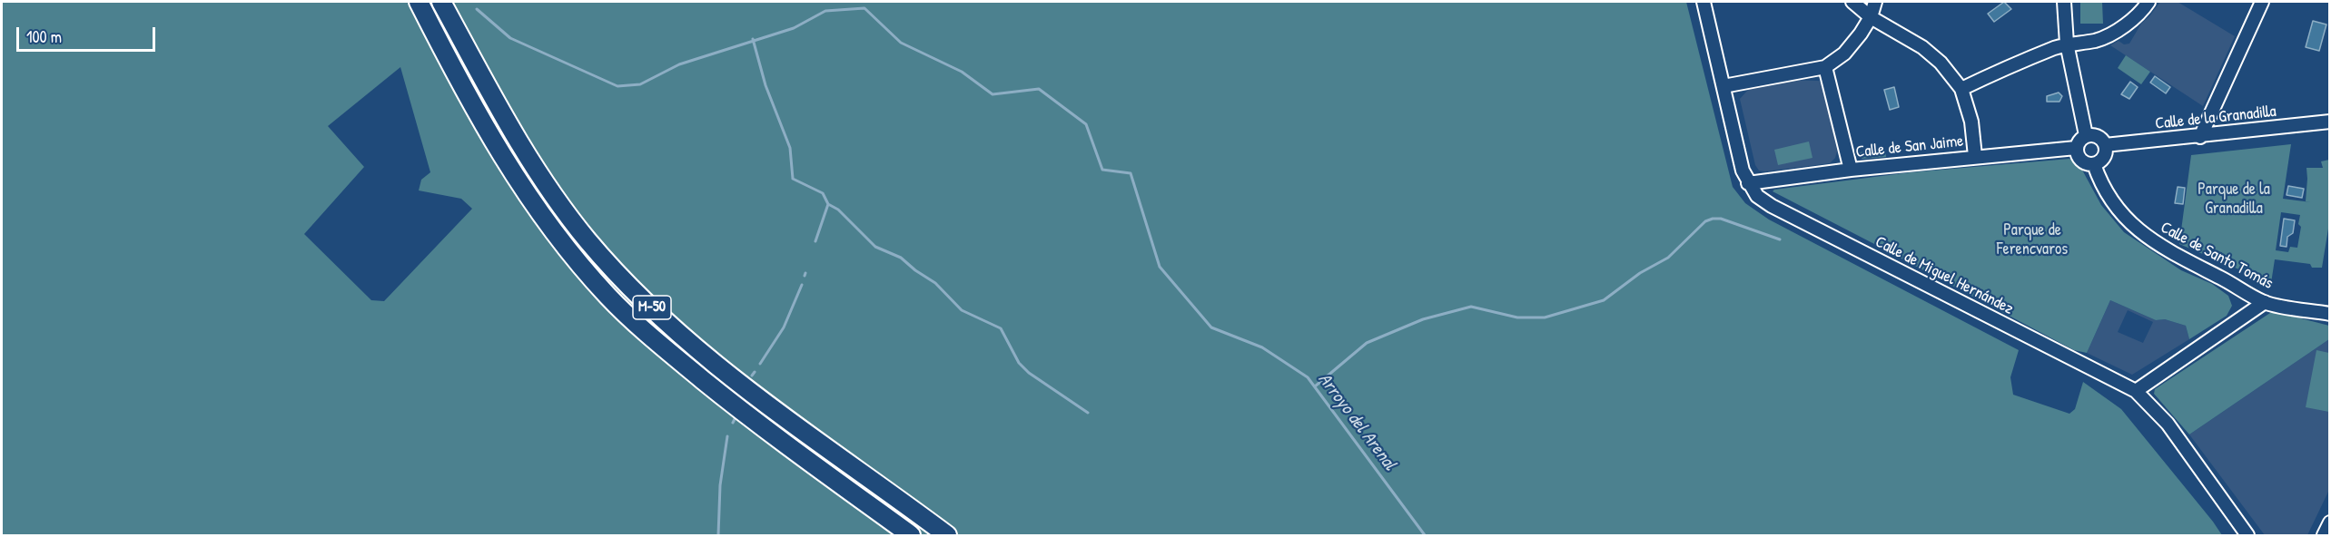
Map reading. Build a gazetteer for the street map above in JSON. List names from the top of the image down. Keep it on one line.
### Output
{"streets":{"highway":["M-50"],"street":["Calle de la Granadilla","Calle de San Jaime","Calle de Santo Tomás","Calle de Miguel Hernández"]},"crossings":[["Calle de la Granadilla","Calle de San Jaime"],["Calle de la Granadilla","Calle de Santo Tomás"],["Calle de San Jaime","Calle de Santo Tomás"],["Calle de San Jaime","Calle de Miguel Hernández"]],"water":["Arroyo del Arenal"],"parks":["Parque de la Granadilla","Parque de Ferencvaros"],"scale_bar":"100 m"}
